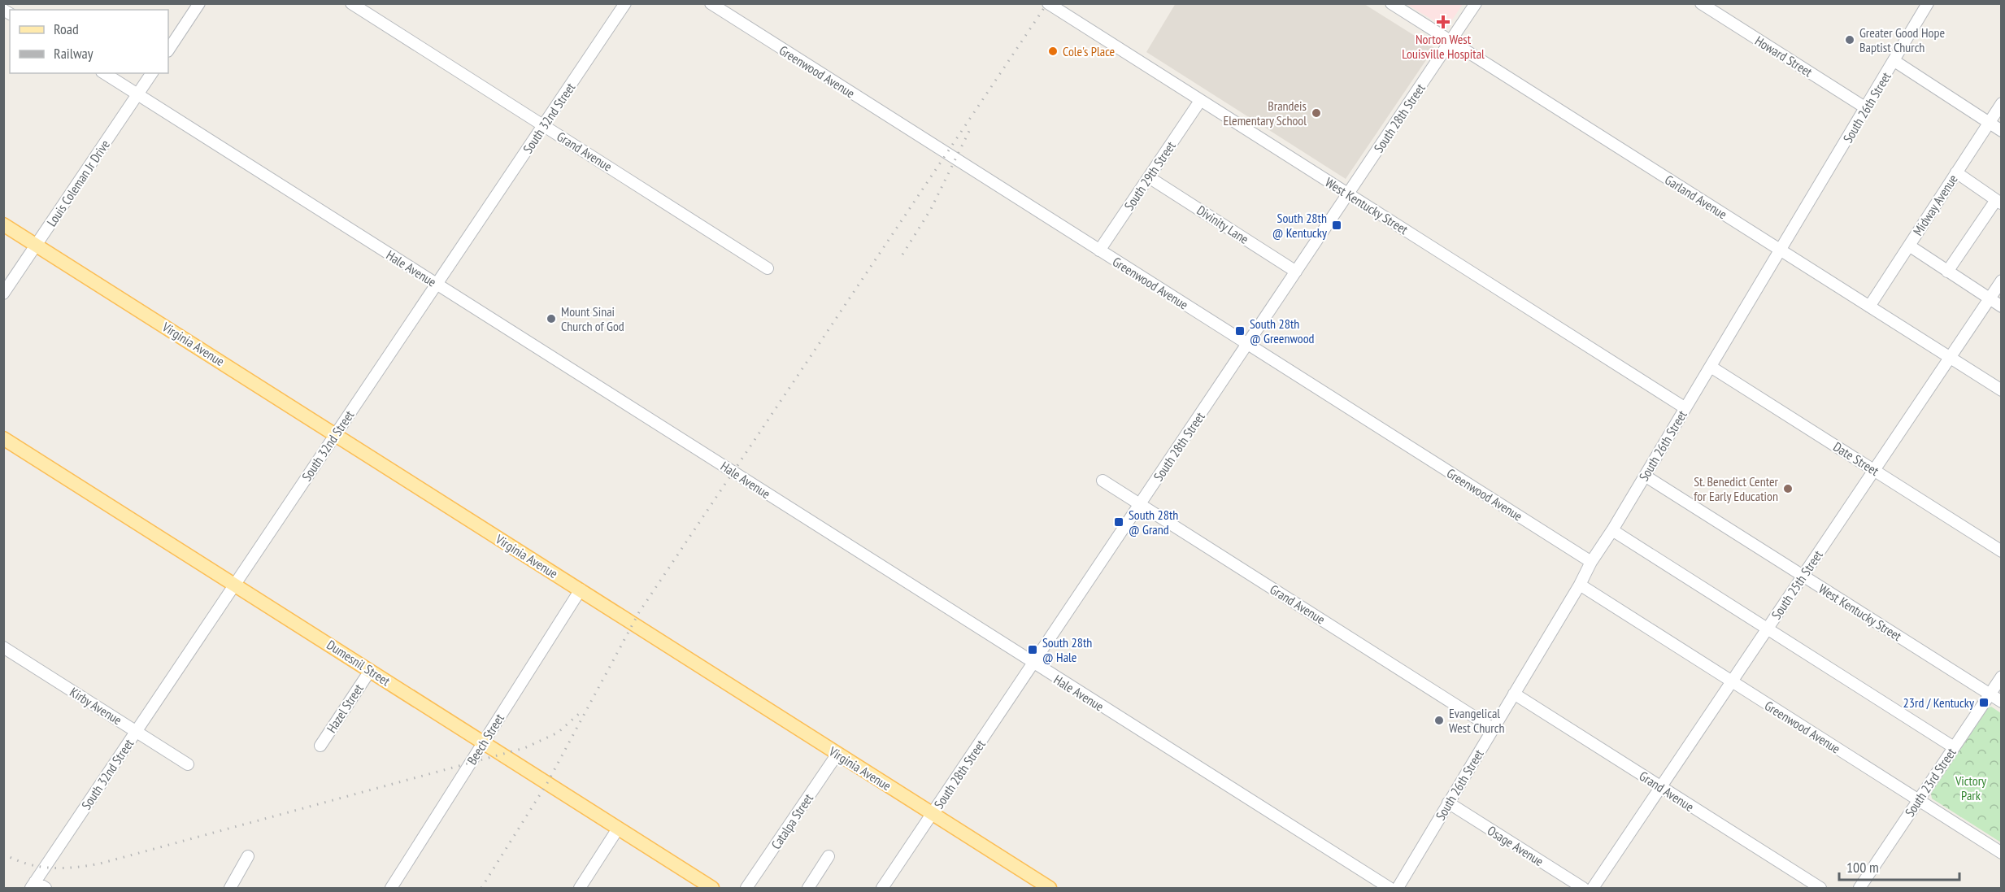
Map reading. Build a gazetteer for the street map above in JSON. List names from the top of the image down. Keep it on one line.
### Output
{"streets":{"main road":["Virginia Avenue","Dumesnil Street"],"street":["Howard Street","Greenwood Avenue","South 26th Street","South 32nd Street","South 28th Street","Grand Avenue","South 29th Street","Louis Coleman Jr Drive","Garland Avenue","Midway Avenue","West Kentucky Street","Divinity Lane","Hale Avenue","Date Street","South 25th Street","Kirby Avenue","Hazel Street","Beech Street","South 23rd Street","Catalpa Street","Osage Avenue"]},"crossings":[["Howard Street","South 26th Street"],["Greenwood Avenue","South 26th Street"],["Greenwood Avenue","South 28th Street"],["Greenwood Avenue","South 29th Street"],["Greenwood Avenue","South 25th Street"],["Greenwood Avenue","South 23rd Street"],["South 26th Street","Grand Avenue"],["South 26th Street","Garland Avenue"],["South 26th Street","West Kentucky Street"],["South 26th Street","Date Street"],["South 26th Street","Osage Avenue"],["South 32nd Street","Grand Avenue"],["South 32nd Street","Hale Avenue"],["South 32nd Street","Virginia Avenue"],["South 32nd Street","Dumesnil Street"],["South 32nd Street","Kirby Avenue"],["South 28th Street","Grand Avenue"],["South 28th Street","Garland Avenue"],["South 28th Street","West Kentucky Street"],["South 28th Street","Divinity Lane"],["South 28th Street","Hale Avenue"],["South 28th Street","Virginia Avenue"],["Grand Avenue","South 25th Street"],["South 29th Street","West Kentucky Street"],["South 29th Street","Divinity Lane"],["Louis Coleman Jr Drive","Hale Avenue"],["Louis Coleman Jr Drive","Virginia Avenue"],["Garland Avenue","Midway Avenue"],["Garland Avenue","South 25th Street"],["West Kentucky Street","South 25th Street"],["West Kentucky Street","South 23rd Street"],["Virginia Avenue","Beech Street"],["Virginia Avenue","Catalpa Street"],["Date Street","South 25th Street"],["Dumesnil Street","Hazel Street"],["Dumesnil Street","Beech Street"]],"parks":["Victory Park"],"places":{"health":["Norton West Louisville Hospital"],"other":["Greater Good Hope Baptist Church","Cole's Place","Brandeis Elementary School","Mount Sinai Church of God","St. Benedict Center for Early Education","Evangelical West Church"],"transit":["South 28th @ Kentucky","South 28th @ Greenwood","South 28th @ Grand","South 28th @ Hale","23rd / Kentucky"]},"legend":["Road","Railway"],"scale_bar":"100 m"}
